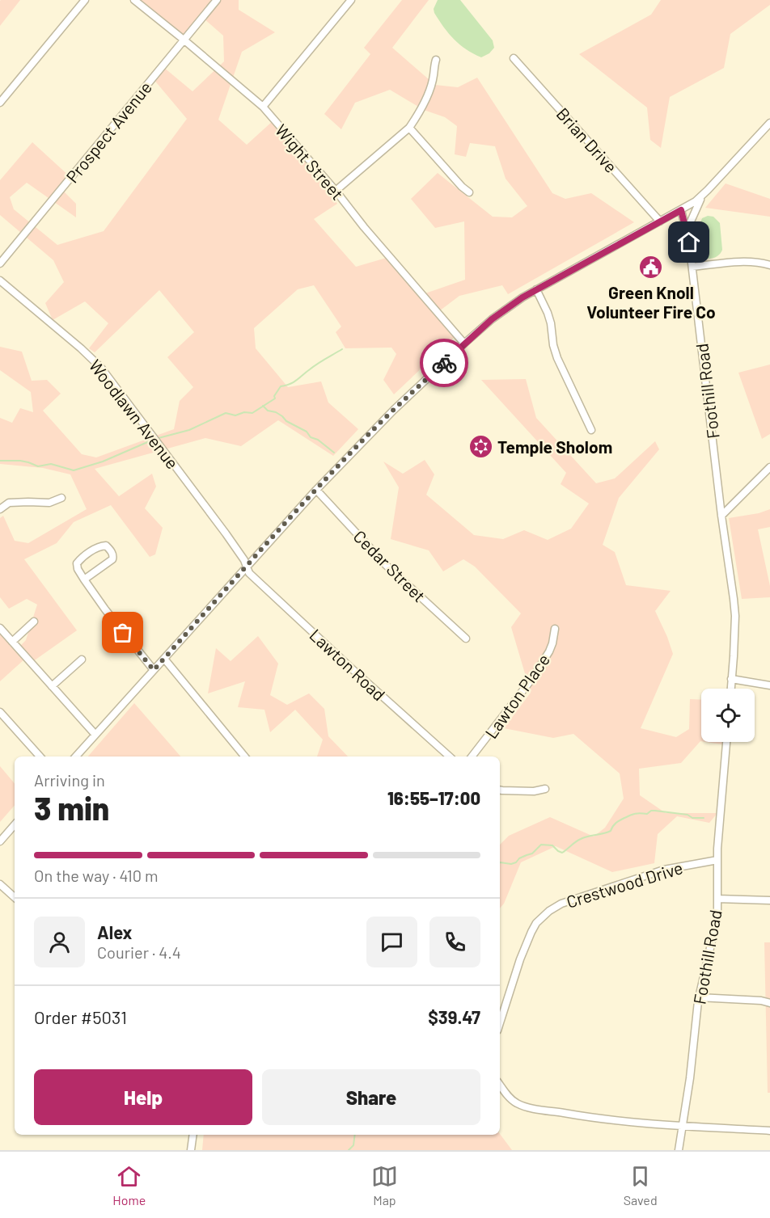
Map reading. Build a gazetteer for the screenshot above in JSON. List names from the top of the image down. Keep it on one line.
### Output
{"streets":{"street":["Prospect Avenue","Brian Drive","Wight Street","Foothill Road","Woodlawn Avenue","Cedar Street","Lawton Road","Lawton Place","Crestwood Drive"]},"crossings":[["Prospect Avenue","Wight Street"],["Foothill Road","Crestwood Drive"],["Woodlawn Avenue","Lawton Road"]],"places":{"public building":["Green Knoll Volunteer Fire Co"],"synagogue":["Temple Sholom"]},"page":{"heading":["3 min","Arriving in","16:55–17:00"],"panel":["Alex","Courier · 4.4","Order #5031","$39.47"],"bar":"On the way · 410 m","buttons":["Help","Share"],"tabs":["Home","Map","Saved"]}}
